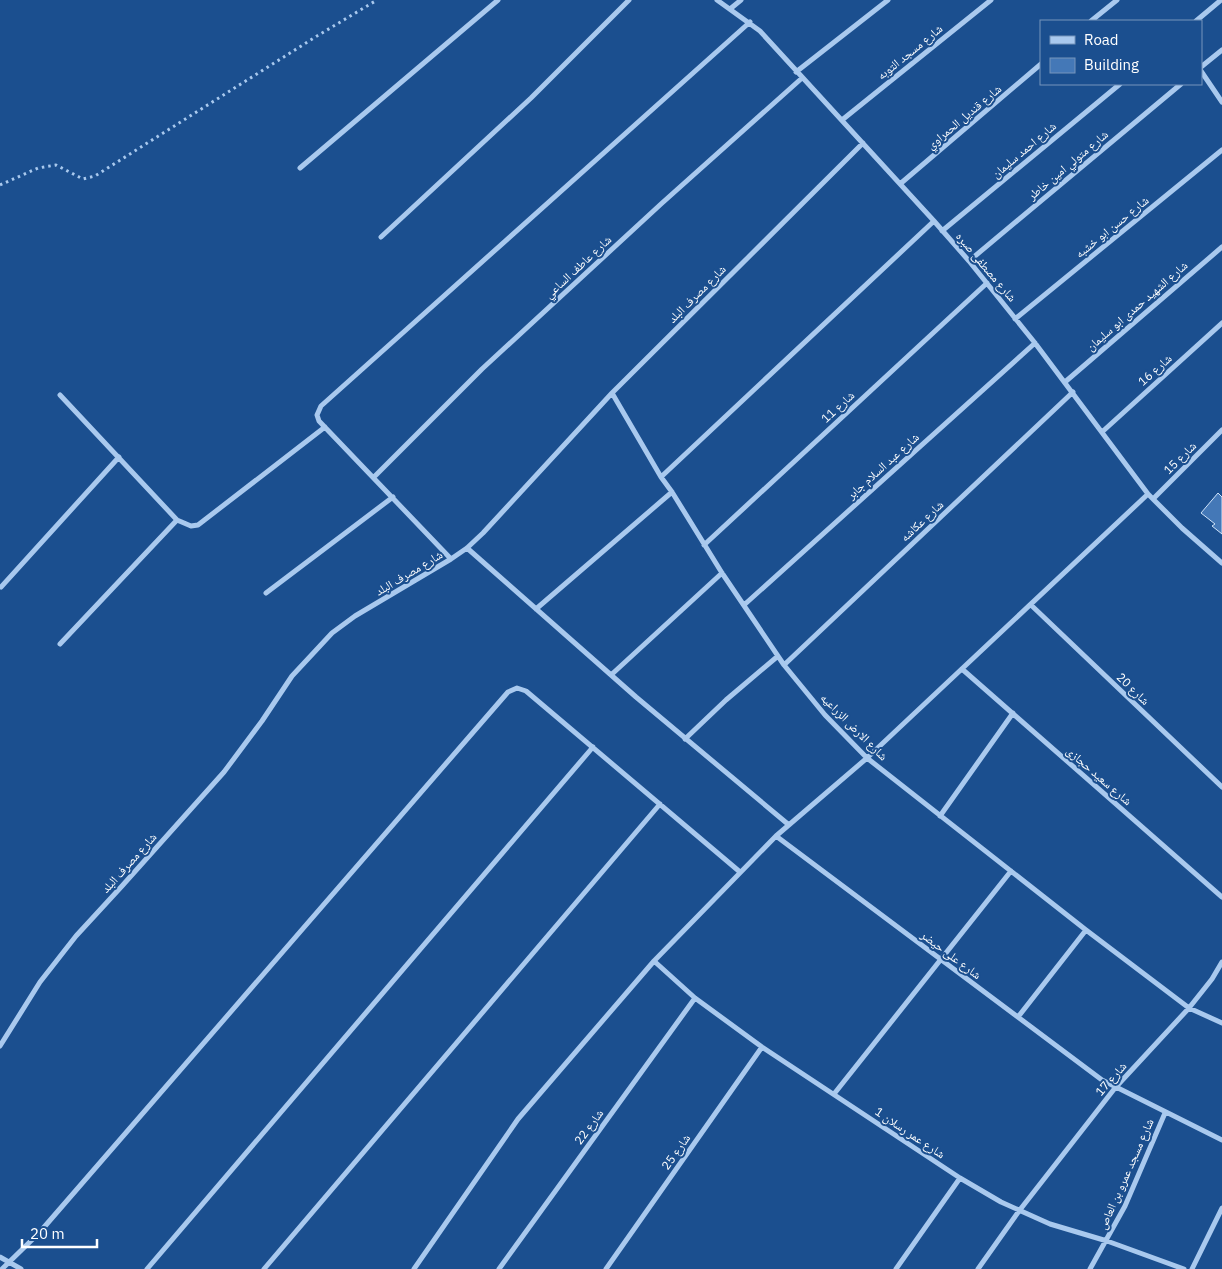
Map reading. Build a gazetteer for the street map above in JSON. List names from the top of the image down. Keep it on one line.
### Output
{"streets":{"street":["شارع مسجد التوبه","شارع قنديل الحمراوي","شارع احمد سليمان","شارع متولي امين خاطر","شارع حسن ابو خشبه","شارع عاطف الساعي","شارع مصطفى صبره","شارع مصرف البلد","شارع الشهيد حمدى ابو سليمان","شارع 16","شارع 11","شارع 15","شارع عبد السلام جابر","شارع عكاشه","شارع 20","شارع الارض الزراعيه","شارع سعيد حجازى","شارع على حيضر","شارع 17","شارع 22","شارع عمر رسلان 1","شارع 25","شارع مسجد عمرو بن العاص"]},"crossings":[["شارع مسجد التوبه","شارع مصطفى صبره"],["شارع قنديل الحمراوي","شارع مصطفى صبره"],["شارع احمد سليمان","شارع مصطفى صبره"],["شارع متولي امين خاطر","شارع مصطفى صبره"],["شارع حسن ابو خشبه","شارع مصطفى صبره"],["شارع عاطف الساعي","شارع مصطفى صبره"],["شارع مصطفى صبره","شارع مصرف البلد"],["شارع مصطفى صبره","شارع الشهيد حمدى ابو سليمان"],["شارع مصطفى صبره","شارع 16"],["شارع مصطفى صبره","شارع 11"],["شارع مصطفى صبره","شارع 15"],["شارع مصطفى صبره","شارع عبد السلام جابر"],["شارع مصطفى صبره","شارع عكاشه"],["شارع مصرف البلد","شارع الارض الزراعيه"],["شارع 11","شارع الارض الزراعيه"],["شارع عبد السلام جابر","شارع الارض الزراعيه"],["شارع عكاشه","شارع الارض الزراعيه"],["شارع الارض الزراعيه","شارع 17"],["شارع على حيضر","شارع 17"],["شارع على حيضر","شارع مسجد عمرو بن العاص"],["شارع 17","شارع عمر رسلان 1"],["شارع 22","شارع عمر رسلان 1"],["شارع عمر رسلان 1","شارع 25"],["شارع عمر رسلان 1","شارع مسجد عمرو بن العاص"]],"legend":["Road","Building"],"scale_bar":"20 m"}
